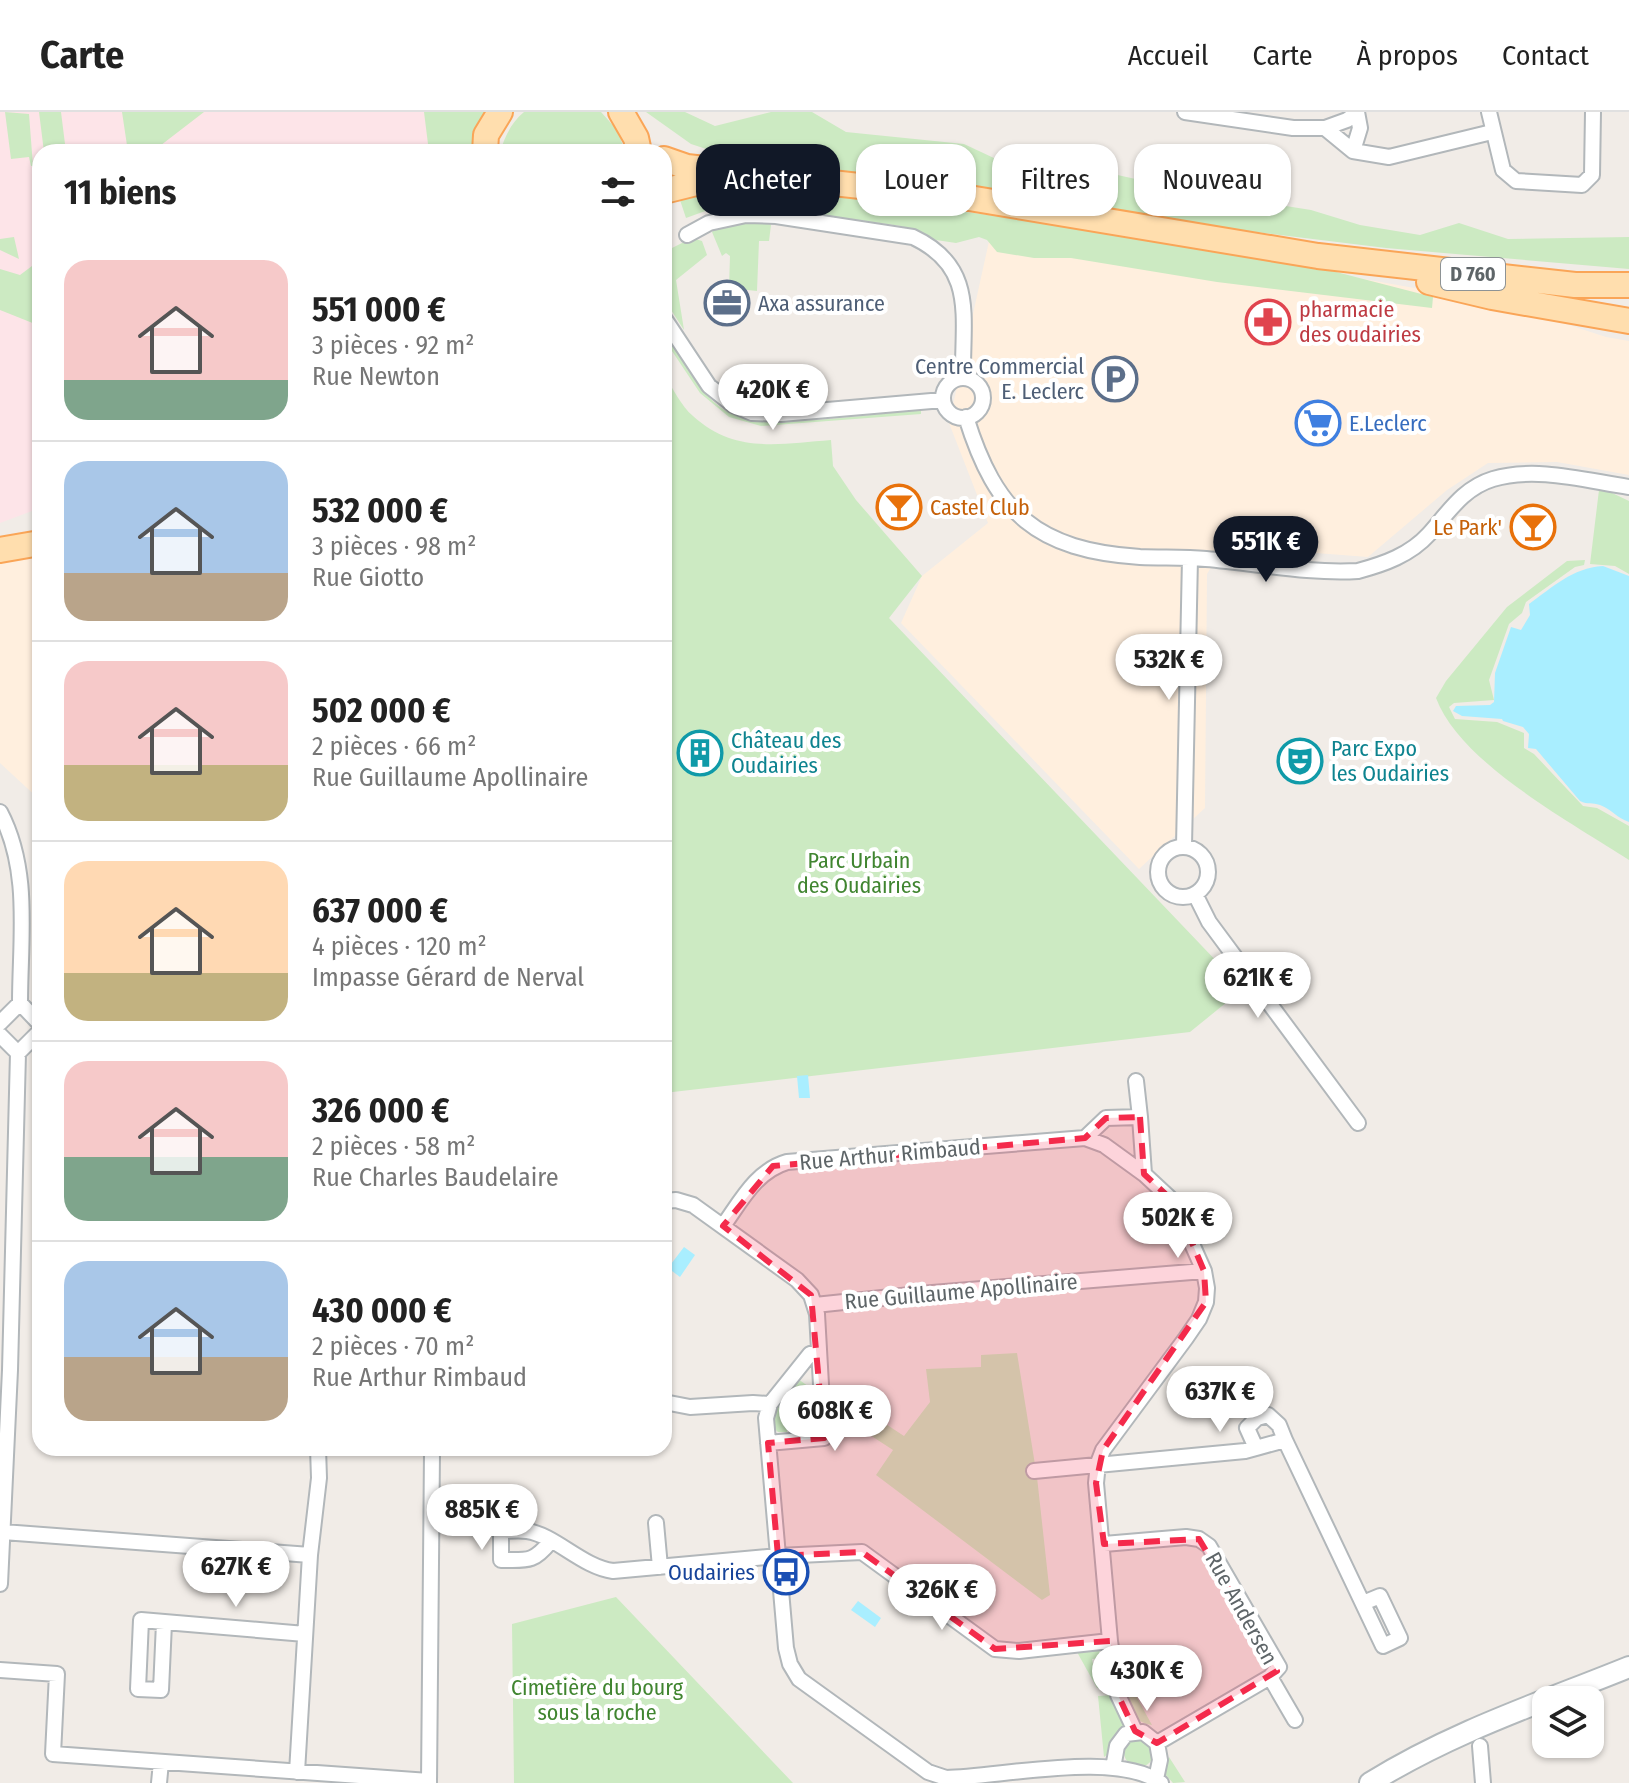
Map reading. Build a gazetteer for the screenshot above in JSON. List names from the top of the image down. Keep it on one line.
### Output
{"streets":{"main road":["D 760"],"street":["Rue Arthur Rimbaud","Rue Guillaume Apollinaire","Rue Andersen"]},"parks":["Parc Urbain des Oudairies","Cimetière du bourg sous la roche"],"places":{"office":["Axa assurance"],"pharmacy":["pharmacie des oudairies"],"parking":["Centre Commercial E. Leclerc"],"supermarket":["E.Leclerc"],"bar":["Castel Club","Le Park'"],"building":["Château des Oudairies"],"theatre":["Parc Expo les Oudairies"],"bus stop":["Oudairies"]},"page":{"header":"Carte","nav":["Accueil","Carte","À propos","Contact"],"chip":["Acheter","Louer","Filtres","Nouveau"],"heading":"11 biens","list":[{"name":"551 000 €","note":"3 pièces · 92 m² · Rue Newton"},{"name":"532 000 €","note":"3 pièces · 98 m² · Rue Giotto"},{"name":"502 000 €","note":"2 pièces · 66 m² · Rue Guillaume Apollinaire"},{"name":"637 000 €","note":"4 pièces · 120 m² · Impasse Gérard de Nerval"},{"name":"326 000 €","note":"2 pièces · 58 m² · Rue Charles Baudelaire"},{"name":"430 000 €","note":"2 pièces · 70 m² · Rue Arthur Rimbaud"}],"price":["420K €","551K €","532K €","621K €","502K €","637K €","608K €","885K €","627K €","326K €","430K €"]}}
